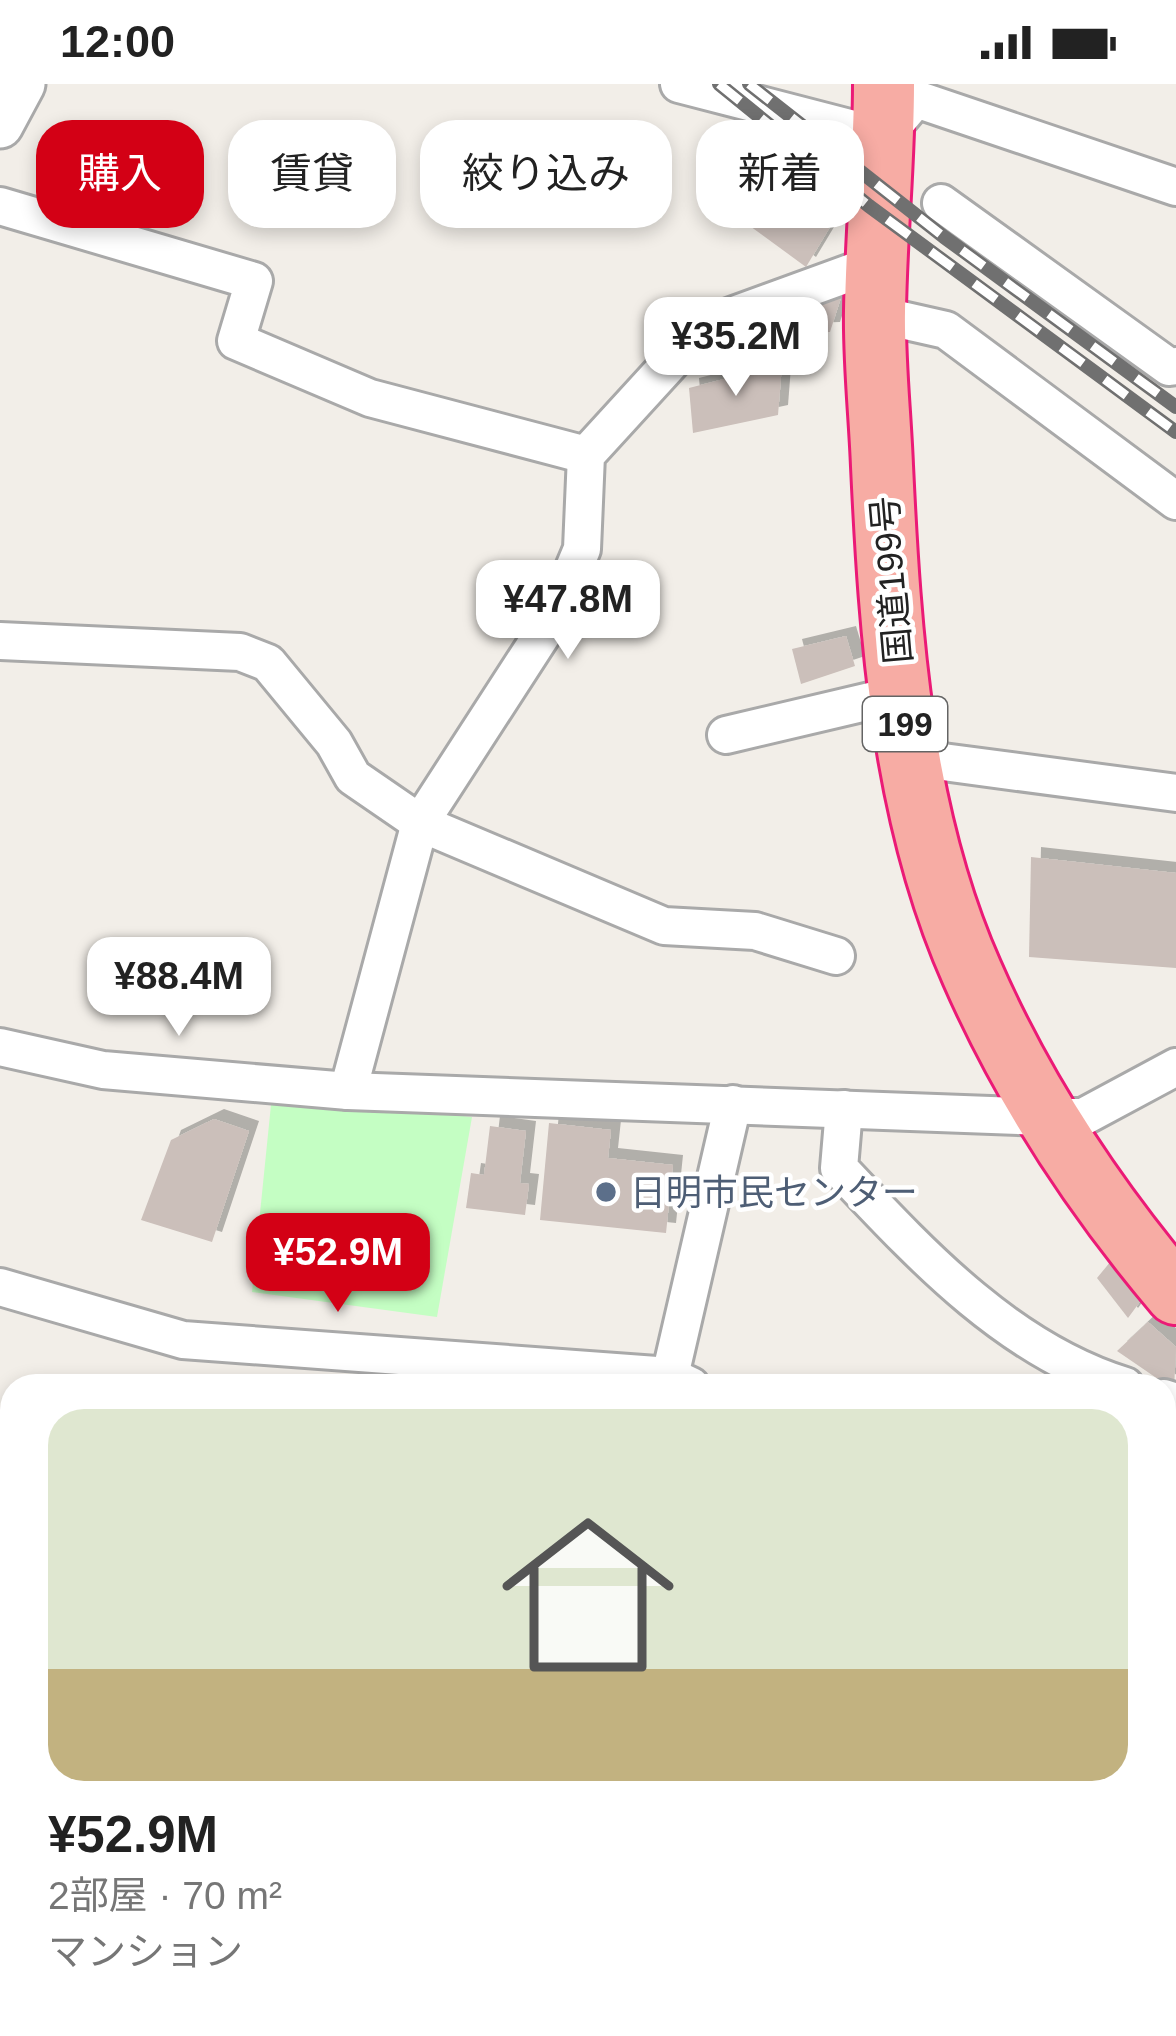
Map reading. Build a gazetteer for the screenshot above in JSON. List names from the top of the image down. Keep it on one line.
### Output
{"streets":{"highway":["国道199号","199"]},"places":["日明市民センター"],"page":{"status":"12:00","chip":["購入","賃貸","絞り込み","新着"],"price":["¥35.2M","¥47.8M","¥88.4M","¥52.9M"],"list":[{"name":"¥52.9M","note":"2部屋 · 70 m² · マンション"}]}}
